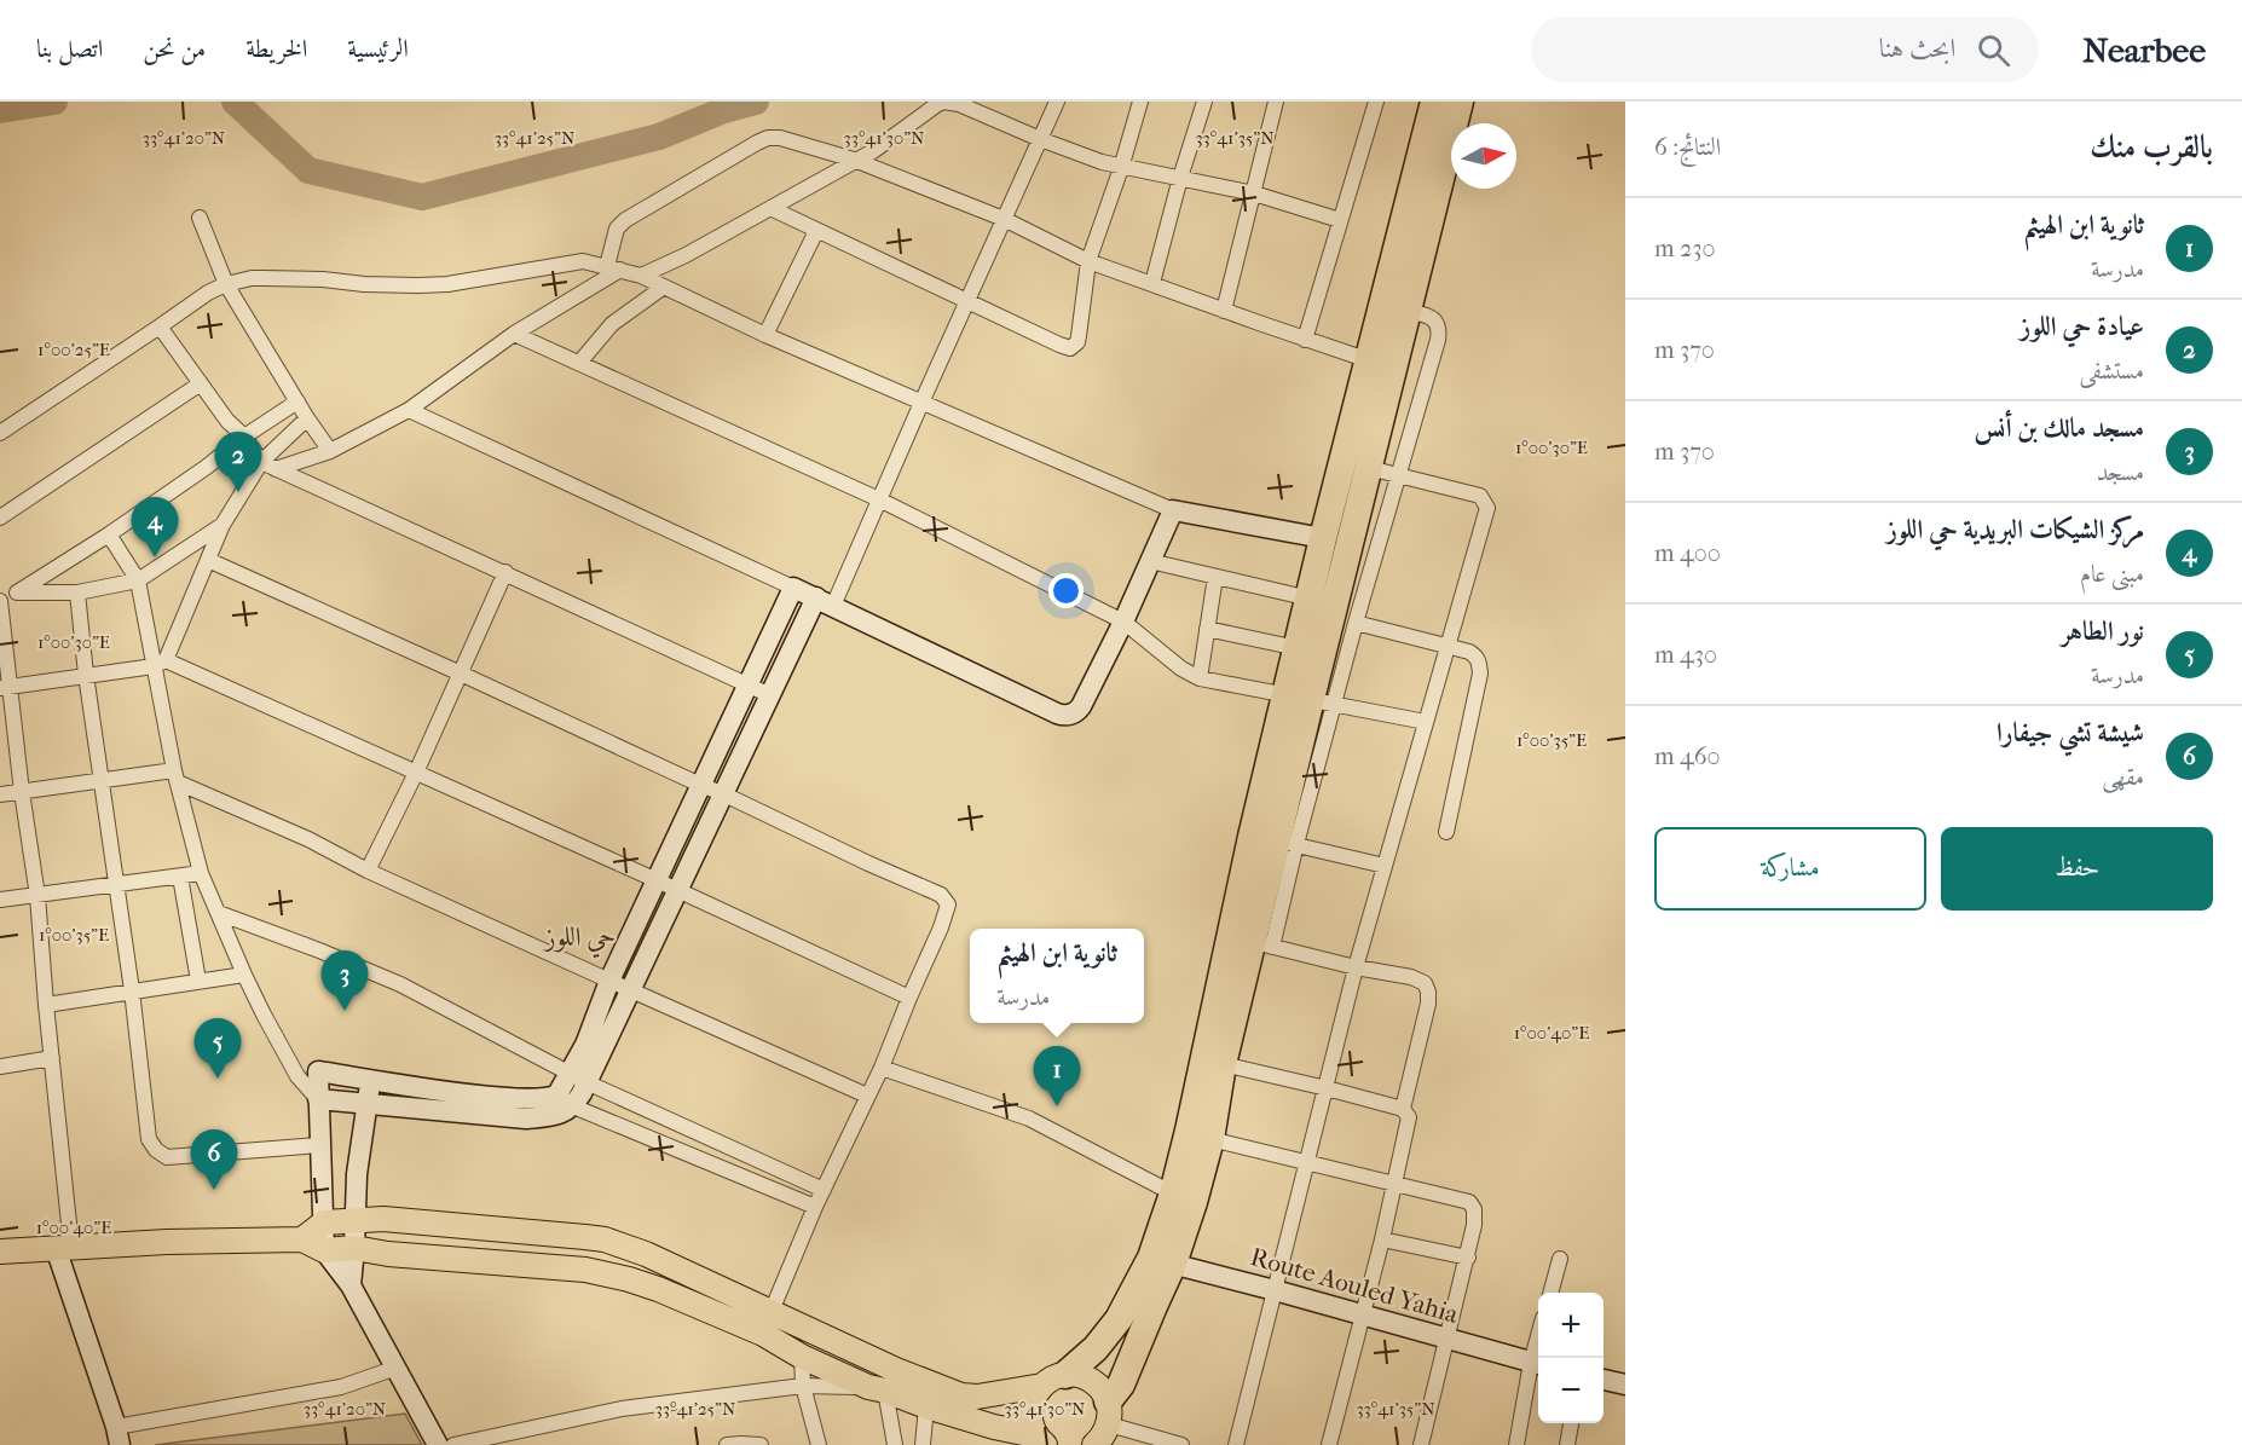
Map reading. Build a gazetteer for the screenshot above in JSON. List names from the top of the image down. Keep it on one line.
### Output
{"streets":{"street":["Route Aouled Yahia"]},"districts":["حي اللوز"],"north":"right","page":{"header":"Nearbee","search":"ابحث هنا","nav":["الرئيسية","الخريطة","من نحن","اتصل بنا"],"heading":["بالقرب منك","النتائج: 6"],"list":[{"mark":"1","name":"ثانوية ابن الهيثم","note":"مدرسة","value":"230 m"},{"mark":"2","name":"عيادة حي اللوز","note":"مستشفى","value":"370 m"},{"mark":"3","name":"مسجد مالك بن أنس","note":"مسجد","value":"370 m"},{"mark":"4","name":"مركز الشيكات البريدية حي اللوز","note":"مبنى عام","value":"400 m"},{"mark":"5","name":"نور الطاهر","note":"مدرسة","value":"430 m"},{"mark":"6","name":"شيشة تشي جيفارا","note":"مقهى","value":"460 m"}],"pins":["2","4","3","5","1","6"],"buttons":["حفظ","مشاركة"],"popup":["ثانوية ابن الهيثم","مدرسة"],"map_buttons":["+","−"]},"coordinates":["33°41'20\"N","33°41'25\"N","33°41'30\"N","33°41'35\"N","1°00'25\"E","1°00'30\"E","1°00'35\"E","1°00'40\"E"]}
